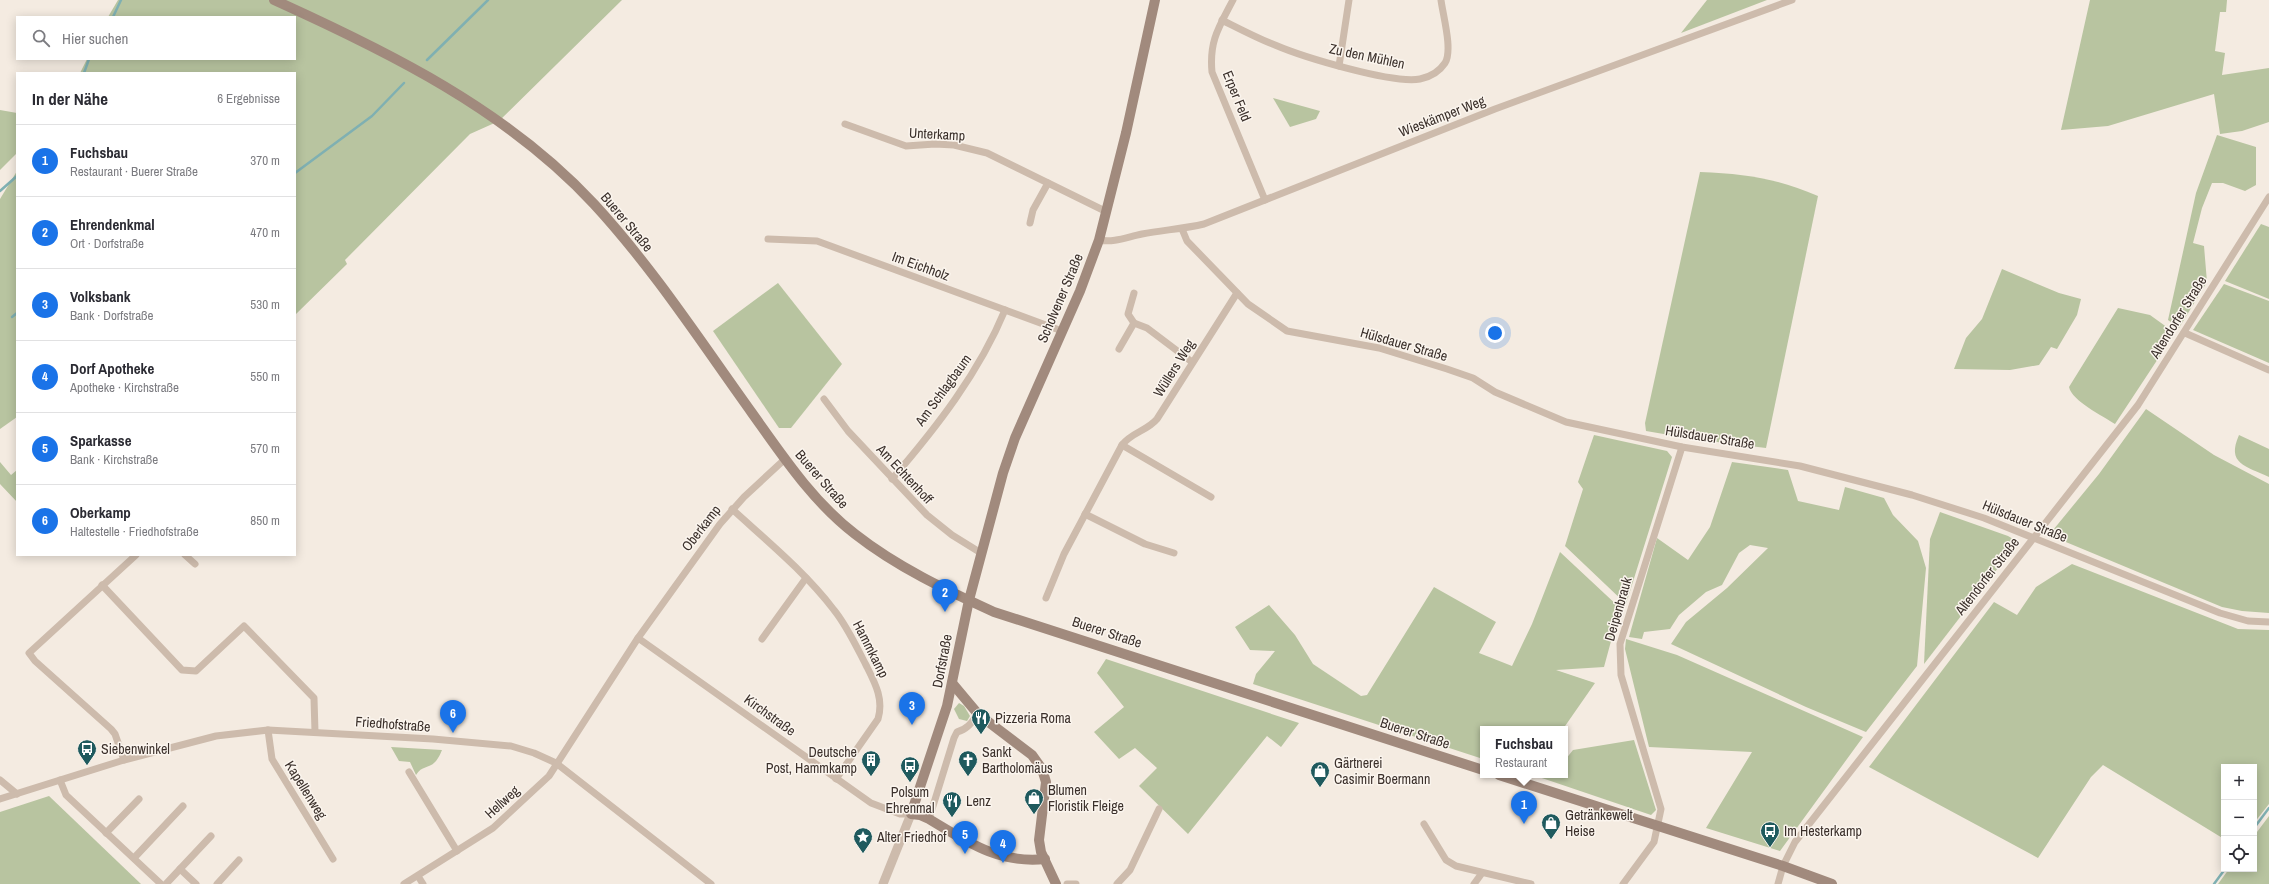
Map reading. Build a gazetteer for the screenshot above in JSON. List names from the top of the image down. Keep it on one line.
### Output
{"streets":{"main road":["Buerer Straße","Scholvener Straße","Dorfstraße","Kirchstraße"],"street":["Zu den Mühlen","Erper Feld","Wieskämper Weg","Unterkamp","Im Eichholz","Altendorfer Straße","Hülsdauer Straße","Wüllers Weg","Am Schlagbaum","Am Echtenhoff","Oberkamp","Deipenbrauk","Hammkamp","Friedhofstraße","Kapellenweg","Hellweg"]},"crossings":[["Zu den Mühlen","Erper Feld"],["Erper Feld","Wieskämper Weg"],["Wieskämper Weg","Scholvener Straße"],["Wieskämper Weg","Hülsdauer Straße"],["Unterkamp","Scholvener Straße"],["Buerer Straße","Scholvener Straße"],["Buerer Straße","Oberkamp"],["Buerer Straße","Dorfstraße"],["Im Eichholz","Scholvener Straße"],["Im Eichholz","Am Schlagbaum"],["Scholvener Straße","Am Echtenhoff"],["Scholvener Straße","Dorfstraße"],["Altendorfer Straße","Hülsdauer Straße"],["Hülsdauer Straße","Wüllers Weg"],["Hülsdauer Straße","Deipenbrauk"],["Am Schlagbaum","Am Echtenhoff"],["Oberkamp","Hammkamp"],["Oberkamp","Kirchstraße"],["Oberkamp","Friedhofstraße"],["Oberkamp","Hellweg"],["Hammkamp","Kirchstraße"],["Dorfstraße","Kirchstraße"],["Friedhofstraße","Kapellenweg"],["Friedhofstraße","Hellweg"]],"places":{"restaurant":["Pizzeria Roma","Lenz"],"bus stop":["Siebenwinkel","Polsum Ehrenmal","Im Hesterkamp"],"building":["Deutsche Post, Hammkamp"],"church":["Sankt Bartholomäus"],"shop":["Gärtnerei Casimir Boermann","Blumen Floristik Fleige","Getränkewelt Heise"],"place":["Alter Friedhof"]},"page":{"search":"Hier suchen","heading":["In der Nähe","6 Ergebnisse"],"list":[{"mark":"1","name":"Fuchsbau","note":"Restaurant · Buerer Straße","value":"370 m"},{"mark":"2","name":"Ehrendenkmal","note":"Ort · Dorfstraße","value":"470 m"},{"mark":"3","name":"Volksbank","note":"Bank · Dorfstraße","value":"530 m"},{"mark":"4","name":"Dorf Apotheke","note":"Apotheke · Kirchstraße","value":"550 m"},{"mark":"5","name":"Sparkasse","note":"Bank · Kirchstraße","value":"570 m"},{"mark":"6","name":"Oberkamp","note":"Haltestelle · Friedhofstraße","value":"850 m"}],"pins":["2","3","6","1","5","4"],"popup":["Fuchsbau","Restaurant"],"map_buttons":["+","−"]}}
